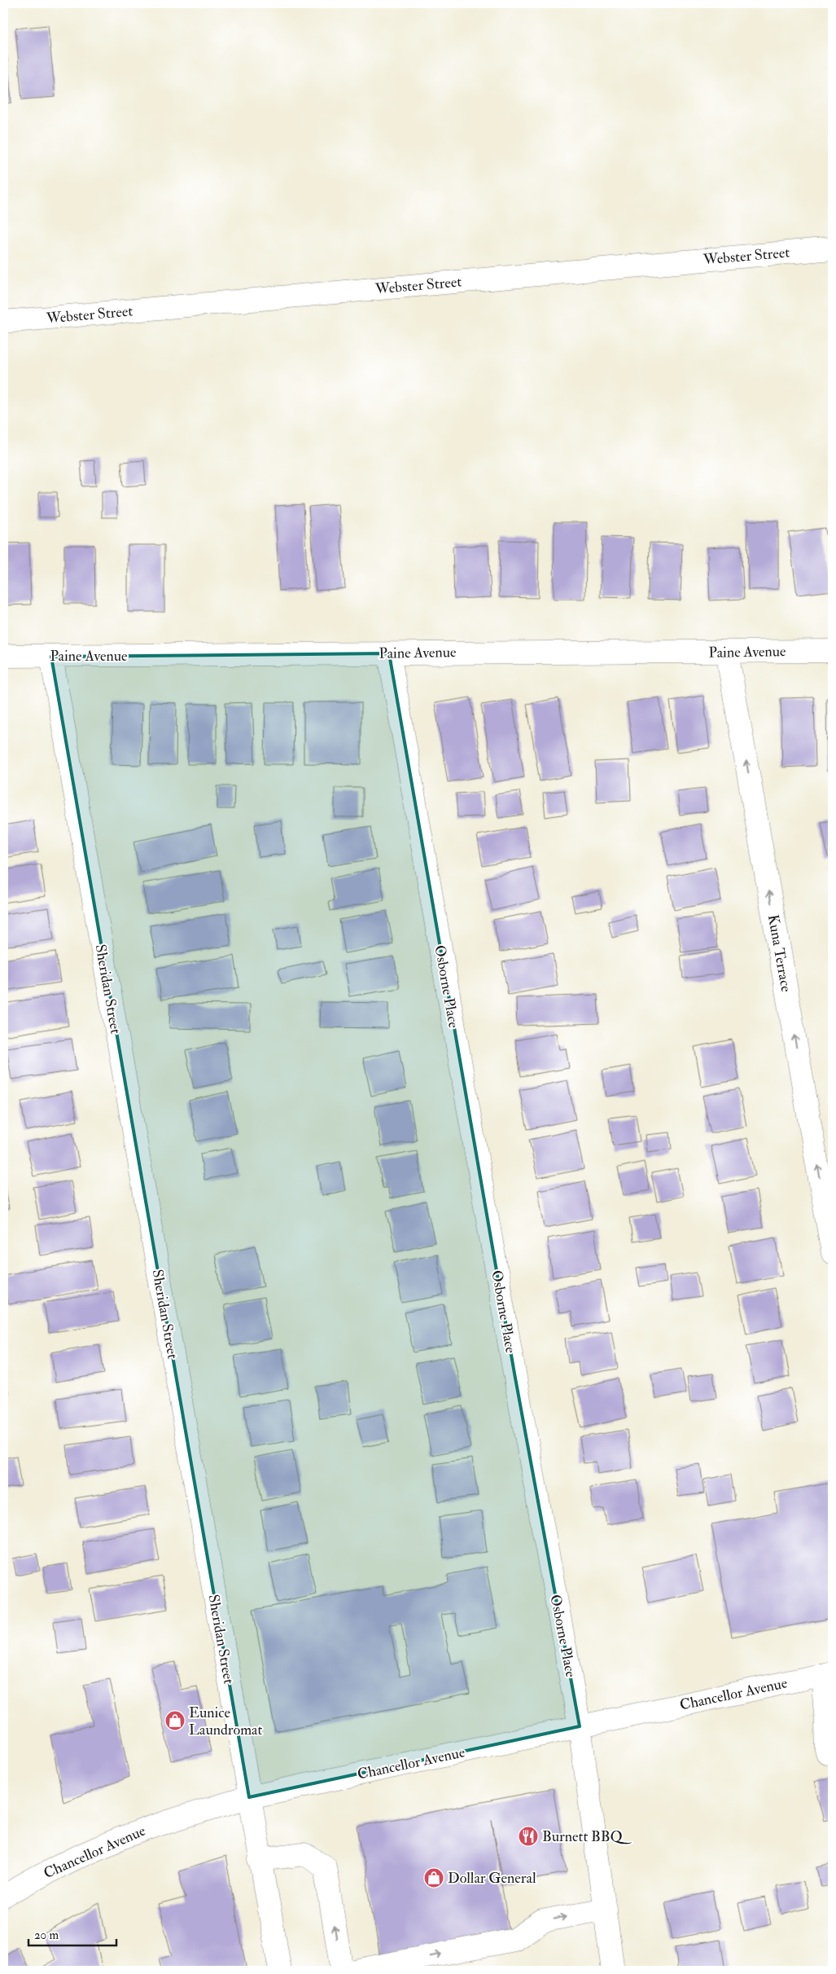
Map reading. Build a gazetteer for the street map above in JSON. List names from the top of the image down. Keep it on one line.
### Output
{"streets":{"street":["Webster Street","Paine Avenue","Kuna Terrace","Osborne Place","Sheridan Street","Chancellor Avenue"]},"crossings":[["Paine Avenue","Kuna Terrace"],["Paine Avenue","Osborne Place"],["Paine Avenue","Sheridan Street"],["Osborne Place","Chancellor Avenue"],["Sheridan Street","Chancellor Avenue"]],"one_way":["Kuna Terrace"],"places":{"shop":["Eunice Laundromat","Dollar General"],"restaurant":["Burnett BBQ"]},"scale_bar":"20 m"}
